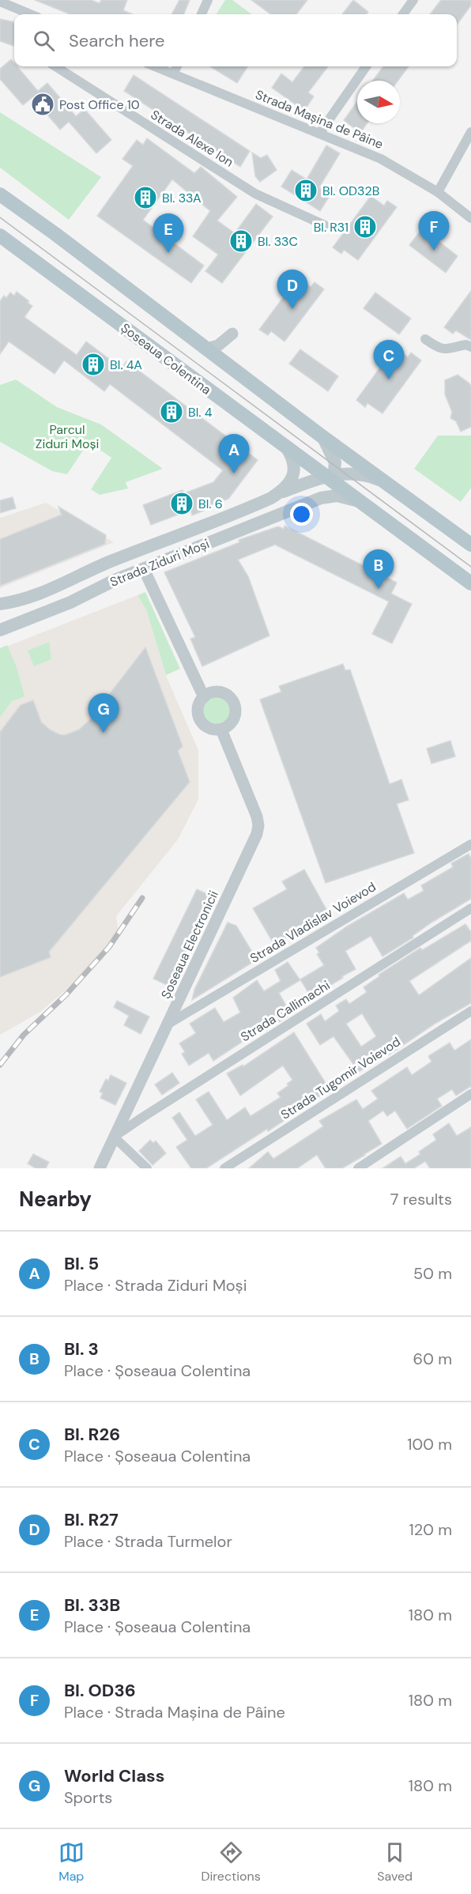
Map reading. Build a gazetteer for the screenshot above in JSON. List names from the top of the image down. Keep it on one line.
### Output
{"streets":{"main road":["Șoseaua Colentina","Strada Ziduri Moși"],"street":["Strada Mașina de Pâine","Strada Alexe Ion","Strada Vladislav Voievod","Șoseaua Electronicii","Strada Callimachi","Strada Tugomir Voievod"]},"crossings":[["Șoseaua Colentina","Strada Ziduri Moși"],["Strada Vladislav Voievod","Șoseaua Electronicii"],["Șoseaua Electronicii","Strada Callimachi"]],"parks":["Parcul Ziduri Moși"],"places":{"public building":["Post Office 10"],"building":["Bl. OD32B","Bl. 33A","Bl. R31","Bl. 33C","Bl. 4A","Bl. 4","Bl. 6"]},"north":"right","page":{"search":"Search here","pins":["F","E","D","C","A","B","G"],"heading":["Nearby","7 results"],"list":[{"mark":"A","name":"Bl. 5","note":"Place · Strada Ziduri Moși","value":"50 m"},{"mark":"B","name":"Bl. 3","note":"Place · Șoseaua Colentina","value":"60 m"},{"mark":"C","name":"Bl. R26","note":"Place · Șoseaua Colentina","value":"100 m"},{"mark":"D","name":"Bl. R27","note":"Place · Strada Turmelor","value":"120 m"},{"mark":"E","name":"Bl. 33B","note":"Place · Șoseaua Colentina","value":"180 m"},{"mark":"F","name":"Bl. OD36","note":"Place · Strada Mașina de Pâine","value":"180 m"},{"mark":"G","name":"World Class","note":"Sports","value":"180 m"}],"nav":["Map","Directions","Saved"]}}
